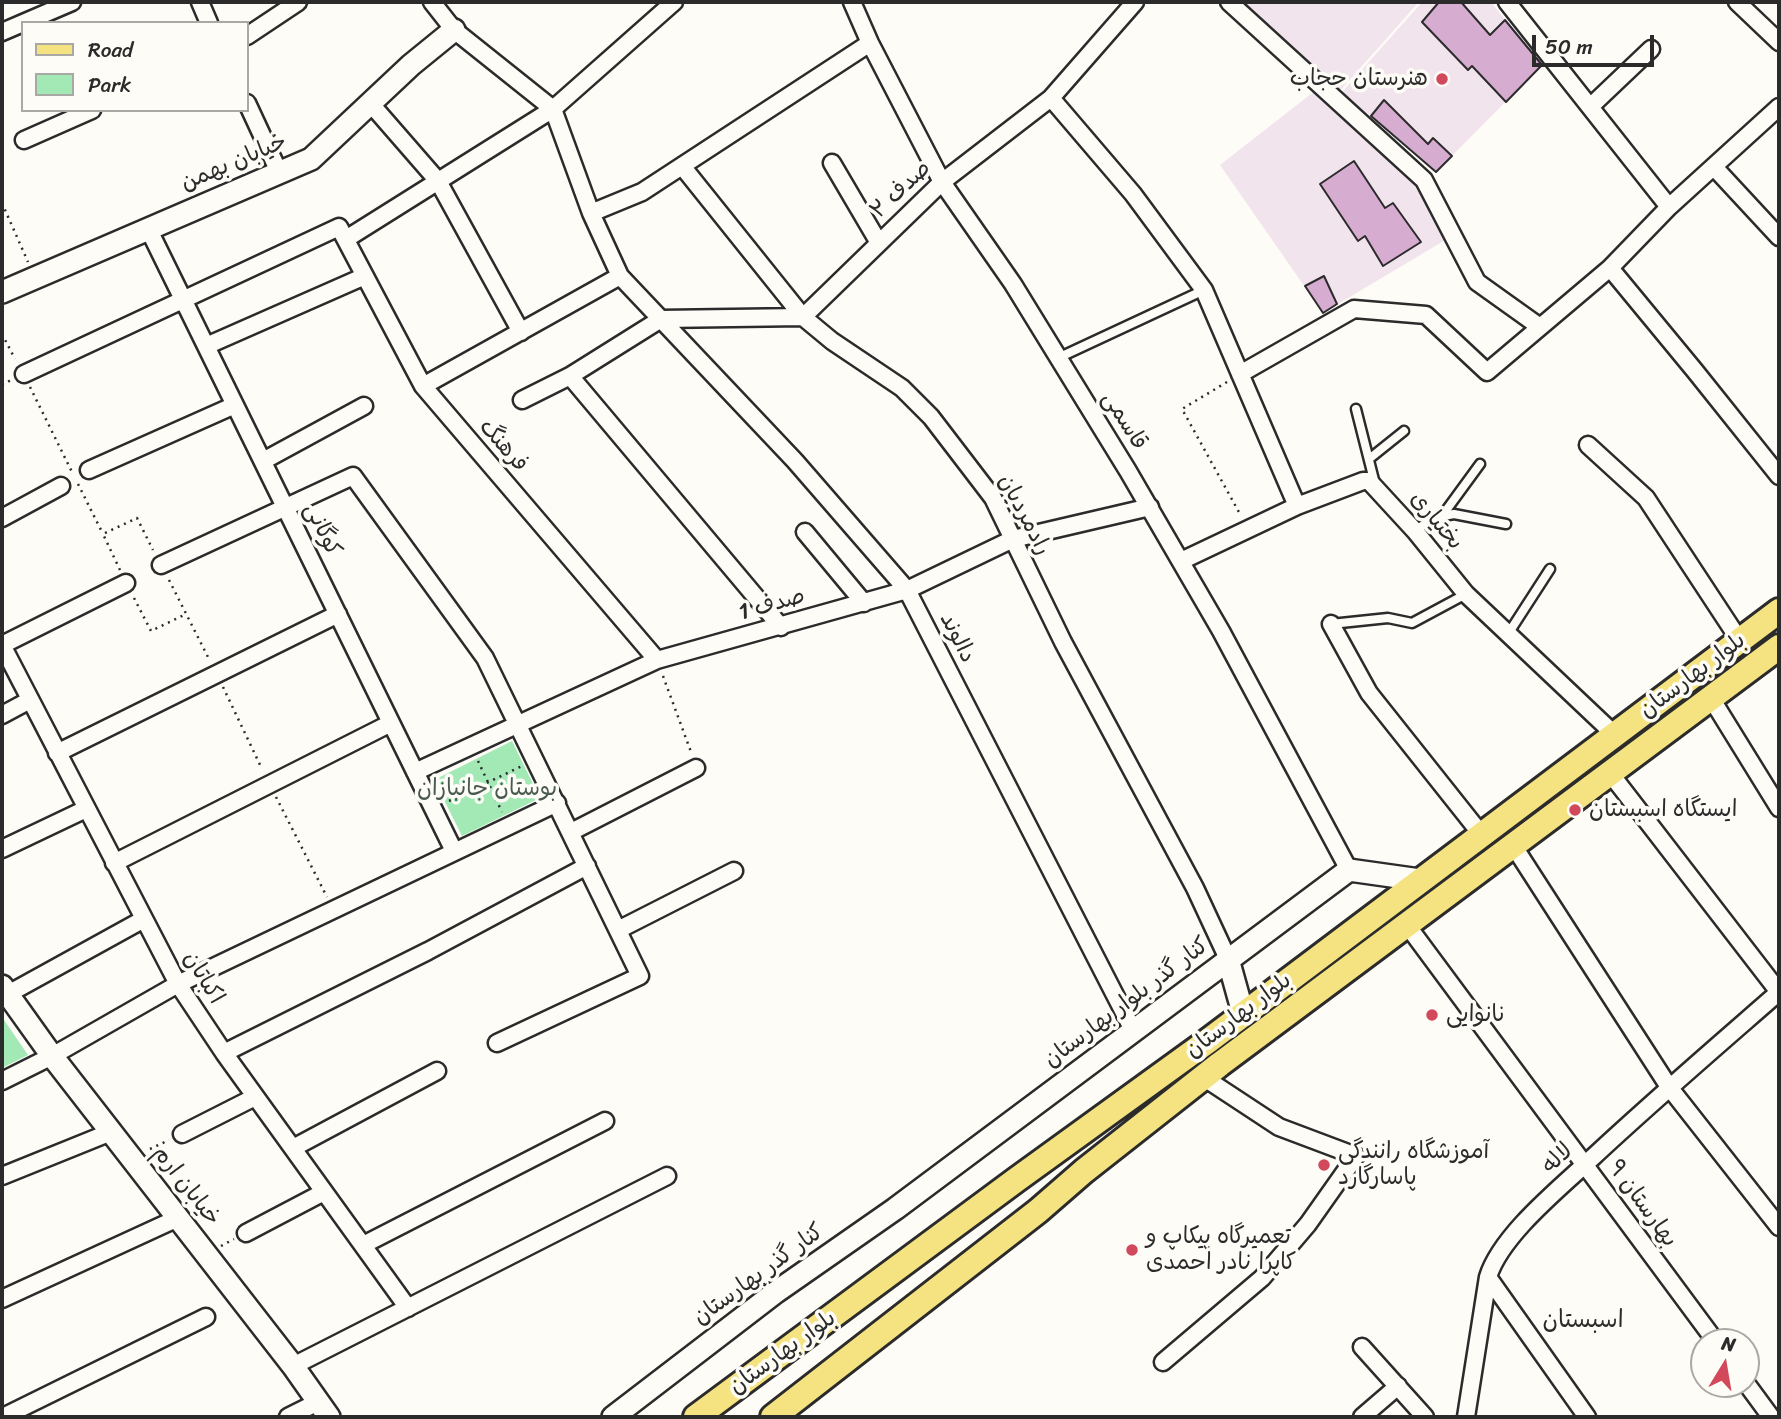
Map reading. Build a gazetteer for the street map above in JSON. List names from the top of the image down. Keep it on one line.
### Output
{"streets":{"main road":["بلوار بهارستان"],"street":["خیابان بهمن","صدف ۲","قاسمی","فرهنگ","رادمردیان","بختیاری","کوگانی","صدف 1","دالوند","اکباتان","کنار گذر بلوار بهارستان","لاله","خیابان ارم","بهارستان ۹","کنار گذر بهارستان"]},"crossings":[["خیابان بهمن","کوگانی"],["صدف ۲","قاسمی"],["صدف ۲","رادمردیان"],["قاسمی","صدف 1"],["قاسمی","کنار گذر بلوار بهارستان"],["فرهنگ","صدف 1"],["رادمردیان","صدف 1"],["رادمردیان","کنار گذر بلوار بهارستان"],["بختیاری","بلوار بهارستان"],["کوگانی","صدف 1"],["صدف 1","دالوند"],["دالوند","کنار گذر بلوار بهارستان"],["بلوار بهارستان","بهارستان ۹"],["کنار گذر بلوار بهارستان","کنار گذر بهارستان"],["لاله","بهارستان ۹"]],"districts":["اسبستان"],"parks":["بوستان جانبازان"],"places":["هنرستان حجاب","ایستگاه اسبستان","نانوایی","آموزشگاه رانندگی پاسارگارد","تعمیرگاه پیکاپ و کاپرا نادر احمدی"],"legend":["Road","Park"],"scale_bar":"50 m","north":"top"}
